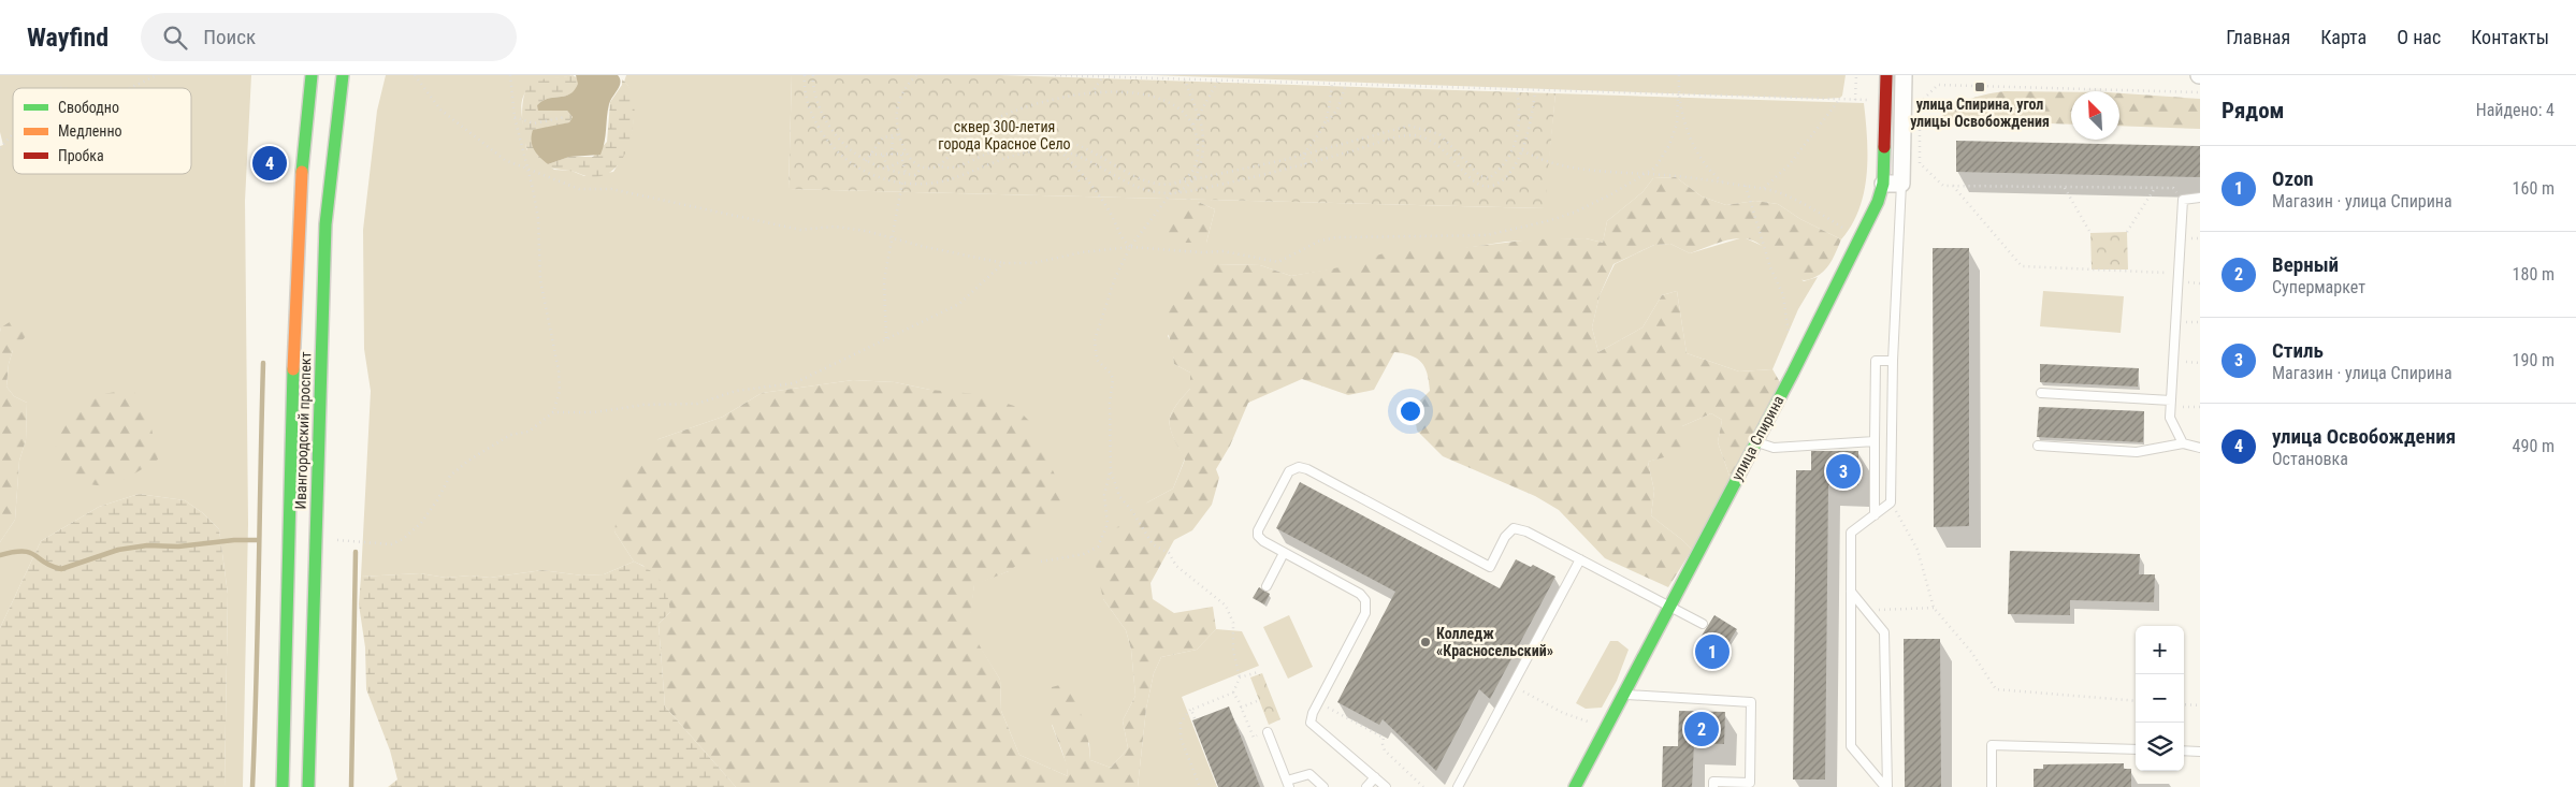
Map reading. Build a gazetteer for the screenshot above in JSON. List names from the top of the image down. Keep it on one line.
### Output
{"streets":{"main road":["Ивангородский проспект","улица Спирина"]},"parks":["сквер 300-летия города Красное Село"],"places":{"transit":["улица Спирина, угол улицы Освобождения"],"other":["Колледж «Красносельский»"]},"legend":["Свободно","Медленно","Пробка"],"north":"top left","page":{"header":"Wayfind","search":"Поиск","nav":["Главная","Карта","О нас","Контакты"],"heading":["Рядом","Найдено: 4"],"pins":["4","3","1","2"],"list":[{"mark":"1","name":"Ozon","note":"Магазин · улица Спирина","value":"160 m"},{"mark":"2","name":"Верный","note":"Супермаркет","value":"180 m"},{"mark":"3","name":"Стиль","note":"Магазин · улица Спирина","value":"190 m"},{"mark":"4","name":"улица Освобождения","note":"Остановка","value":"490 m"}],"map_buttons":["+","−"]}}
